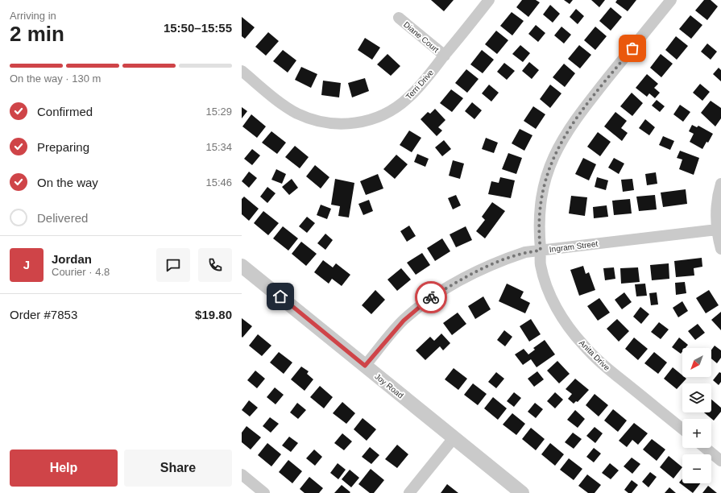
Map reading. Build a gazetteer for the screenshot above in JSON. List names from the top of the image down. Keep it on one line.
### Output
{"streets":{"street":["Diane Court","Terri Drive","Ingram Street","Anita Drive","Joy Road"]},"crossings":[["Diane Court","Terri Drive"],["Ingram Street","Anita Drive"],["Ingram Street","Joy Road"]],"north":"bottom left","page":{"heading":["2 min","Arriving in","15:50–15:55"],"panel":["Jordan","Courier · 4.8","Order #7853","$19.80"],"bar":"On the way · 130 m","list":[["Confirmed","15:29"],["Preparing","15:34"],["On the way","15:46"],"Delivered"],"round":"J","map_buttons":["+","−"],"buttons":["Help","Share"]}}
